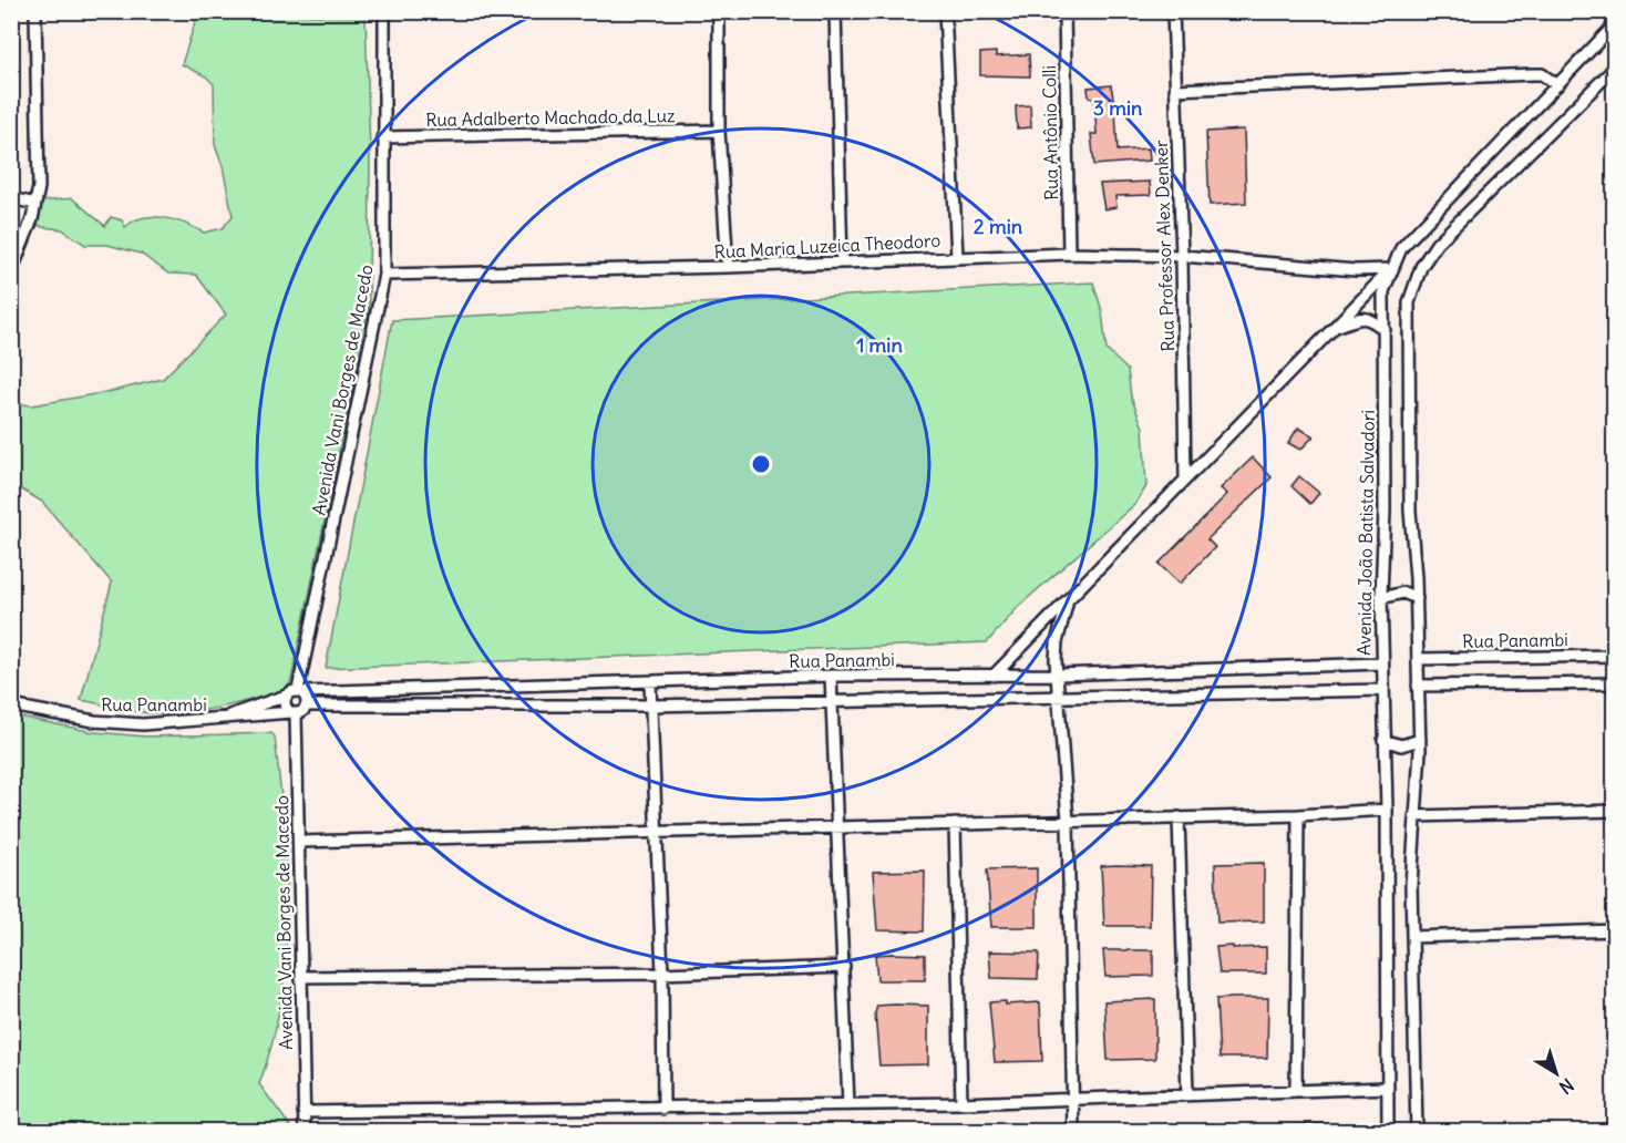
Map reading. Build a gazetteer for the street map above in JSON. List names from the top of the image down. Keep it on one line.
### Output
{"streets":{"street":["Rua Adalberto Machado da Luz","Rua Antônio Colli","Rua Maria Luzeica Theodoro","Rua Professor Alex Denker","Avenida Vani Borges de Macedo","Avenida João Batista Salvadori","Rua Panambi"]},"crossings":[["Rua Adalberto Machado da Luz","Avenida Vani Borges de Macedo"],["Rua Antônio Colli","Rua Maria Luzeica Theodoro"],["Rua Maria Luzeica Theodoro","Rua Professor Alex Denker"],["Rua Maria Luzeica Theodoro","Avenida Vani Borges de Macedo"],["Rua Maria Luzeica Theodoro","Avenida João Batista Salvadori"],["Avenida Vani Borges de Macedo","Rua Panambi"],["Avenida João Batista Salvadori","Rua Panambi"]],"north":"bottom right","rings":["3 min","2 min","1 min"]}
